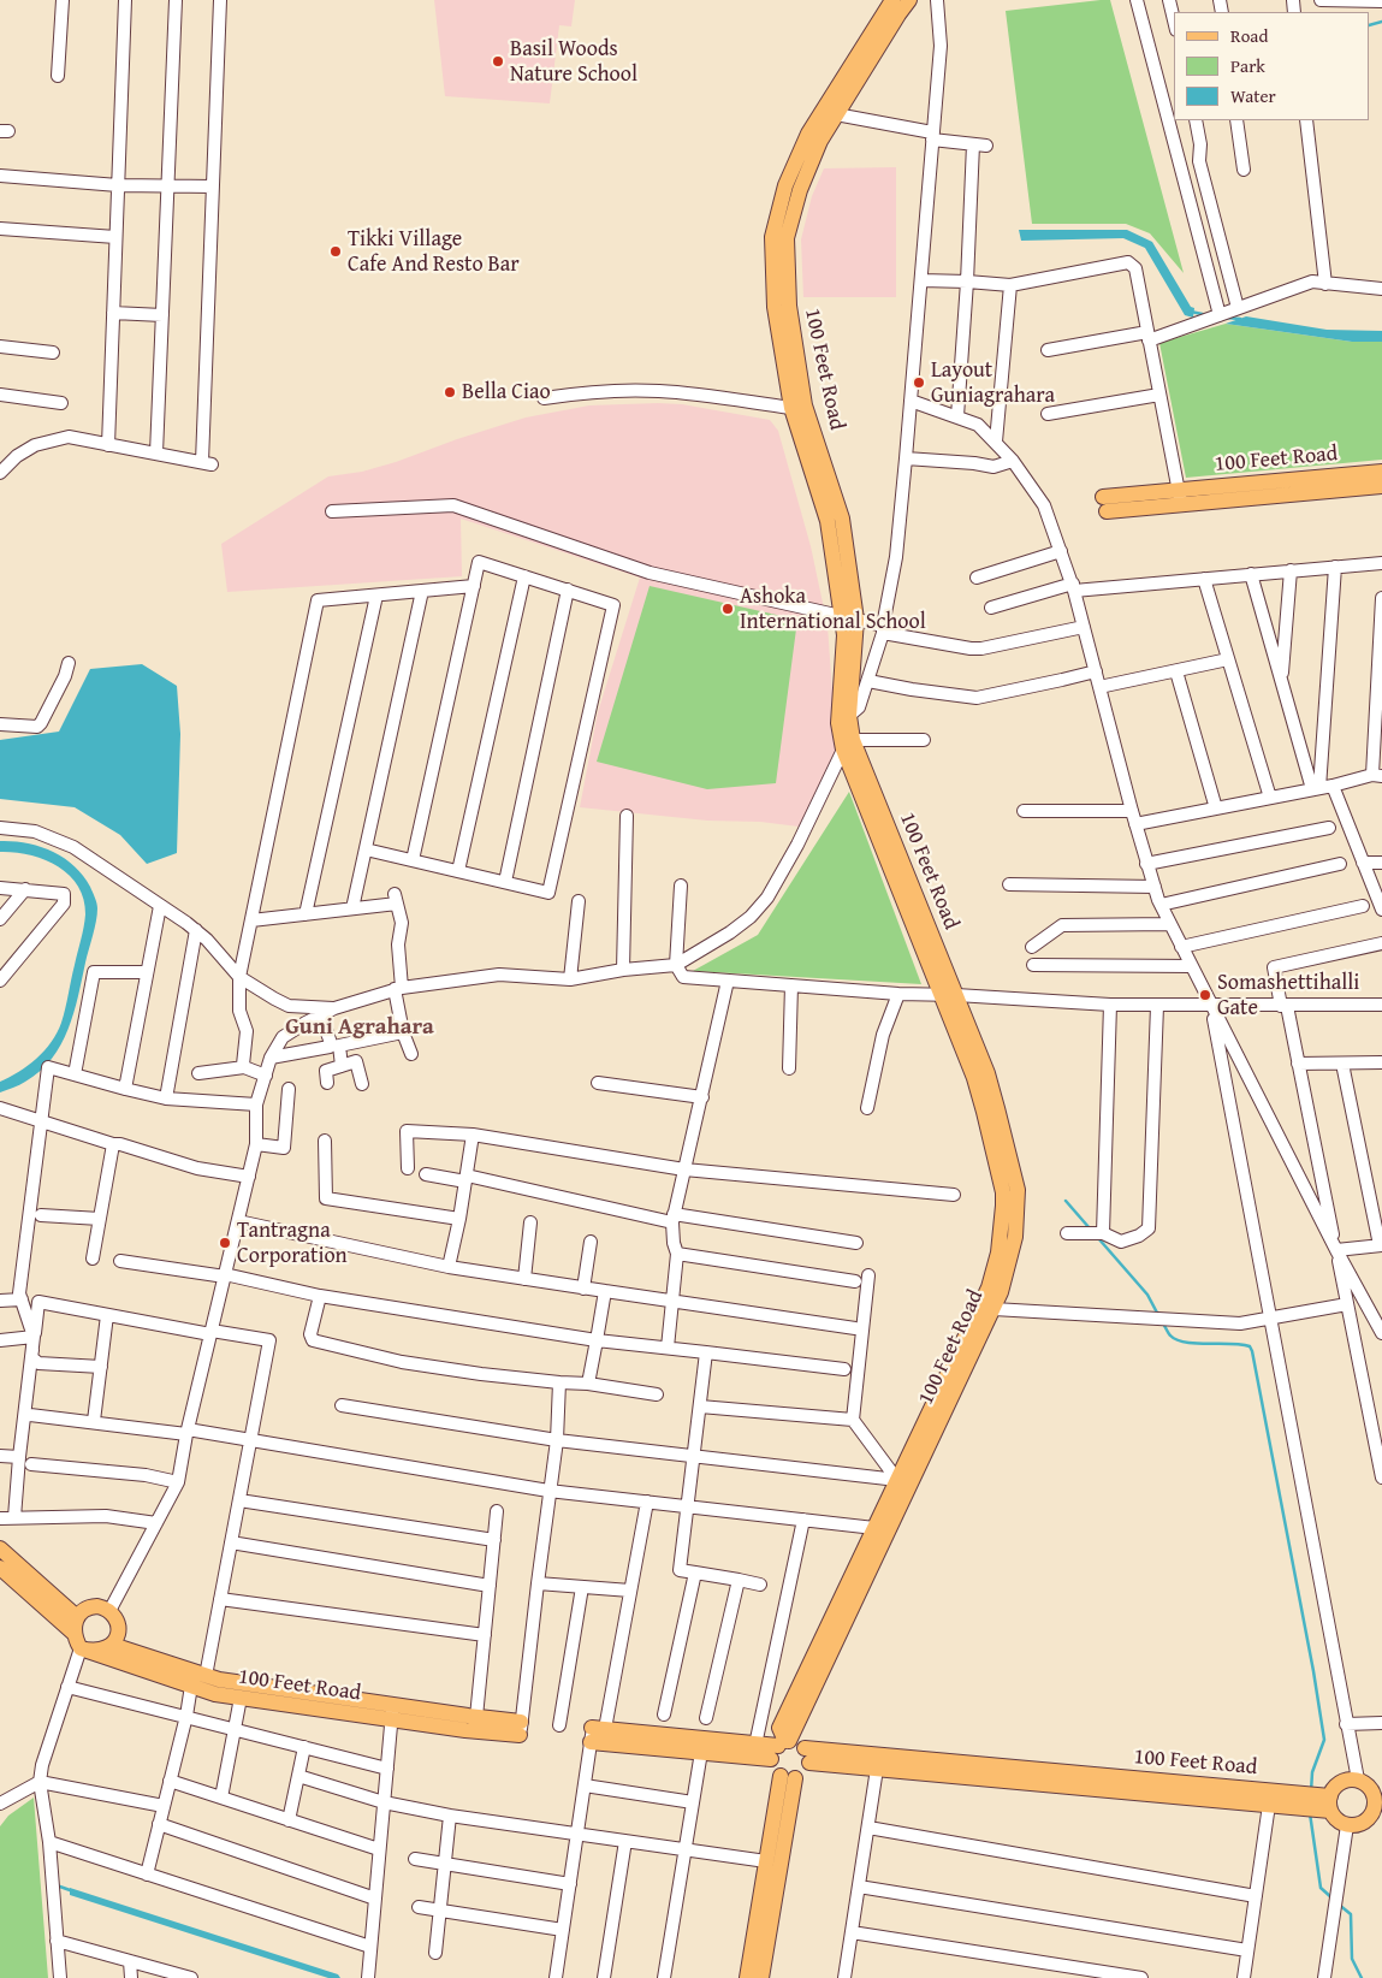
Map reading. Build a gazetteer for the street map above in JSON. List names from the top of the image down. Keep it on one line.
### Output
{"streets":{"main road":["100 Feet Road"]},"districts":["Guni Agrahara"],"places":["Basil Woods Nature School","Tikki Village Cafe And Resto Bar","Layout Guniagrahara","Bella Ciao","Ashoka International School","Somashettihalli Gate","Tantragna Corporation"],"legend":["Road","Park","Water"]}
